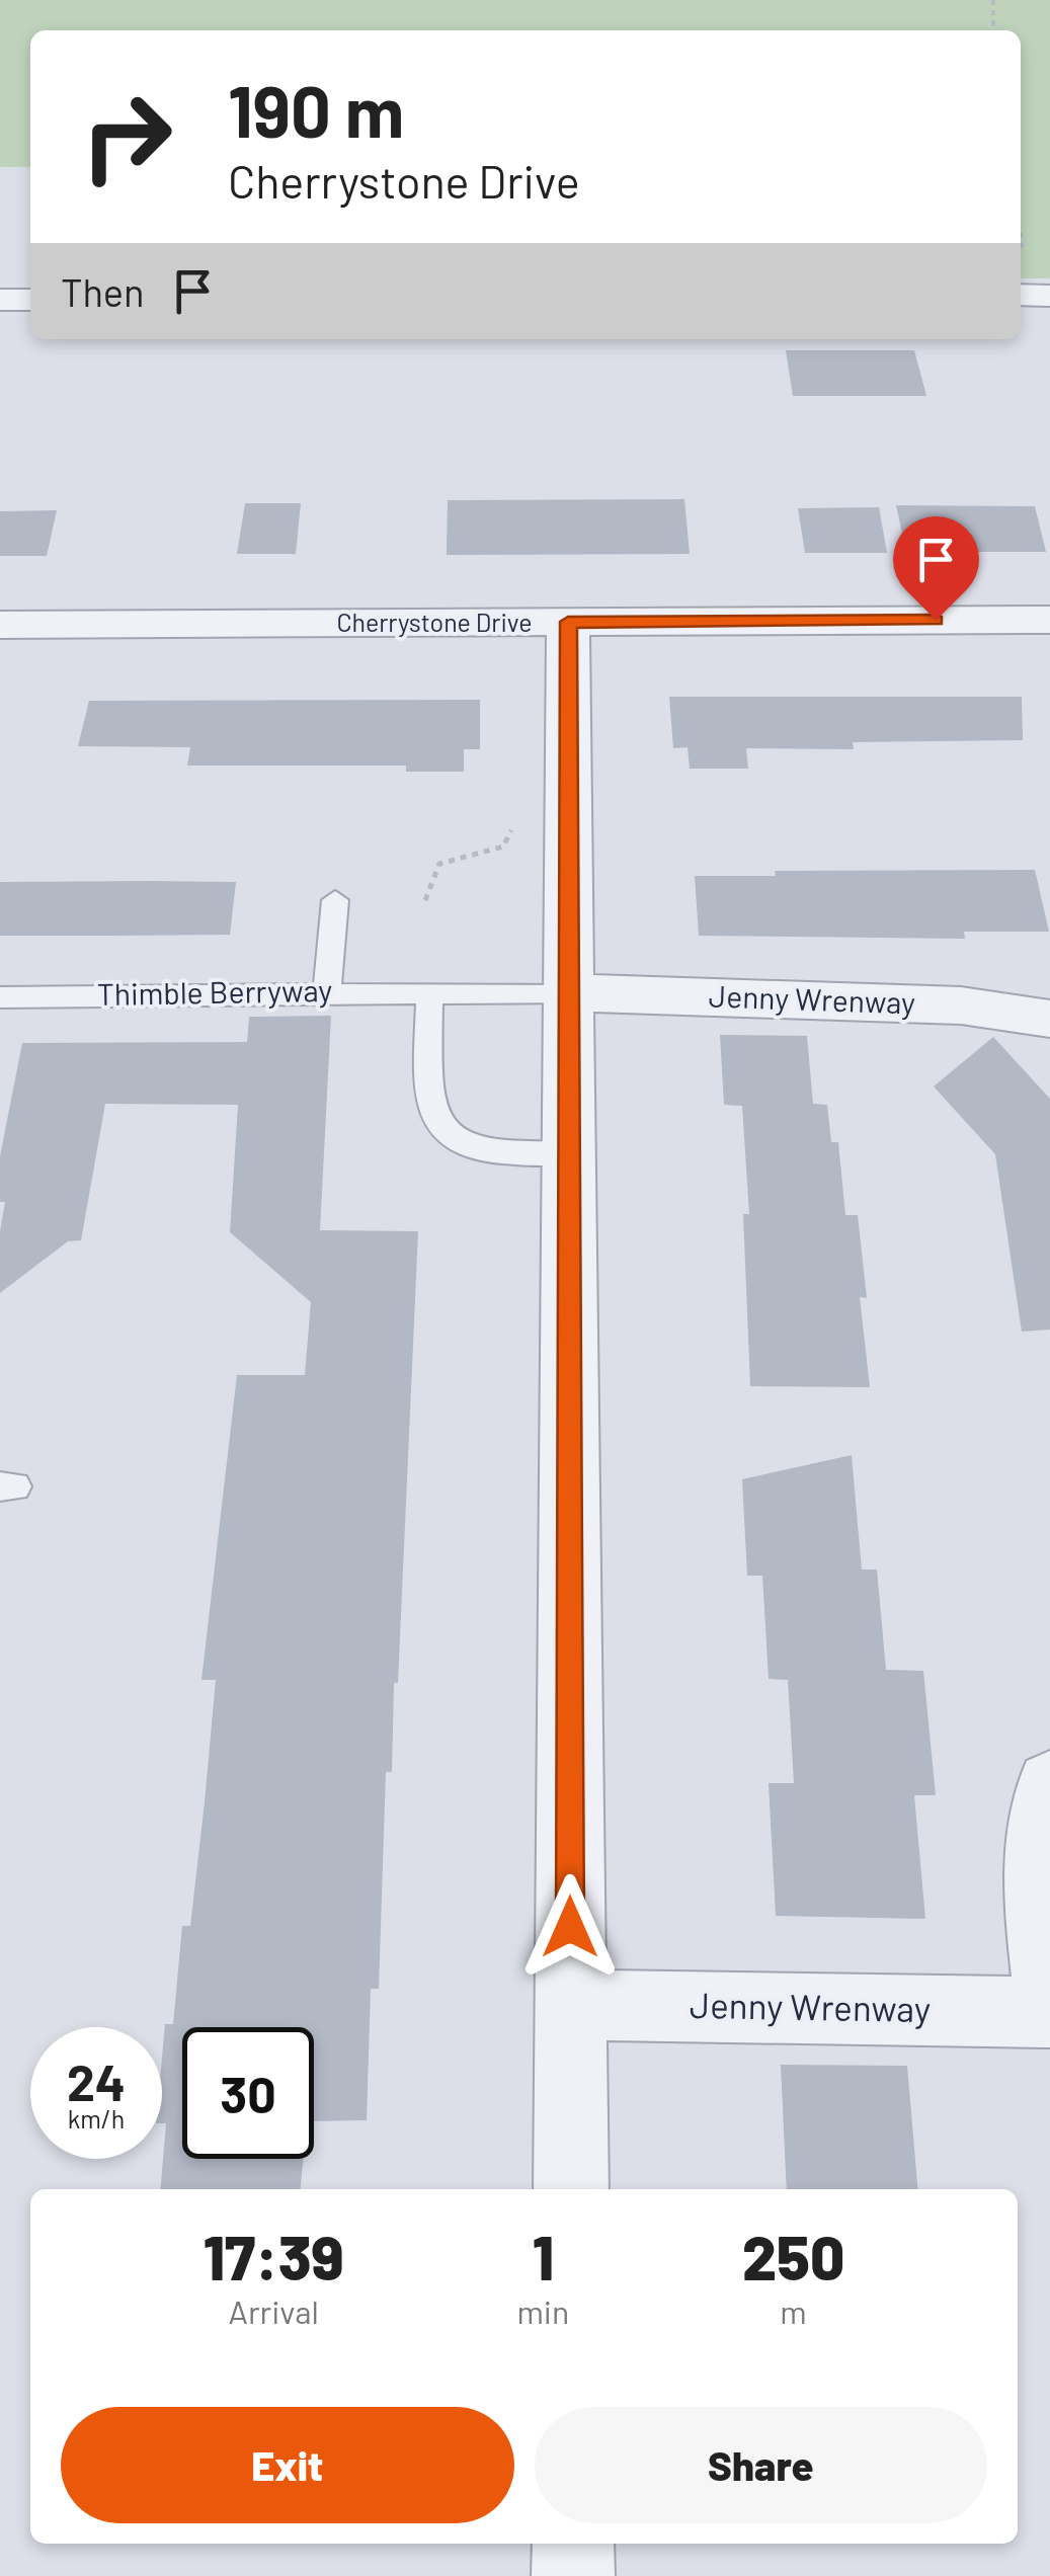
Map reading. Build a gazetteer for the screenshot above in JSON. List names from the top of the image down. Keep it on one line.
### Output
{"streets":{"street":["Cherrystone Drive","Jenny Wrenway"],"lane":["Thimble Berryway"]},"crossings":[["Thimble Berryway","Jenny Wrenway"]],"page":{"turn":["190 m","Cherrystone Drive"],"then":"Then","speed":"24 km/h","limit":"30","eta":["17:39","Arrival","1","min","250","m"],"buttons":["Exit","Share"]}}
